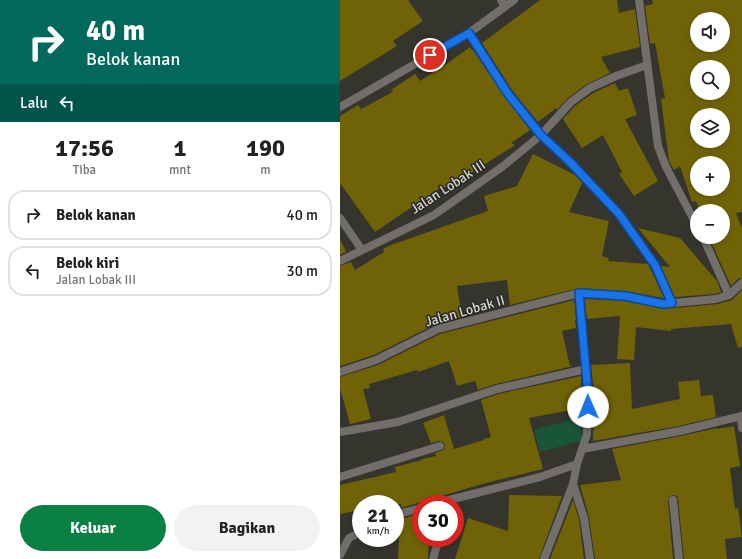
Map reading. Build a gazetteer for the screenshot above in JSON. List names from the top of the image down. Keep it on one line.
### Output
{"streets":{"street":["Jalan Lobak III","Jalan Lobak II"]},"page":{"turn":["40 m","Belok kanan"],"map_buttons":["+","−"],"then":"Lalu","eta":["17:56","Tiba","1","mnt","190","m"],"list":[{"name":"Belok kanan","value":"40 m"},{"name":"Belok kiri","note":"Jalan Lobak III","value":"30 m"}],"speed":"21 km/h","limit":"30","buttons":["Keluar","Bagikan"]}}
